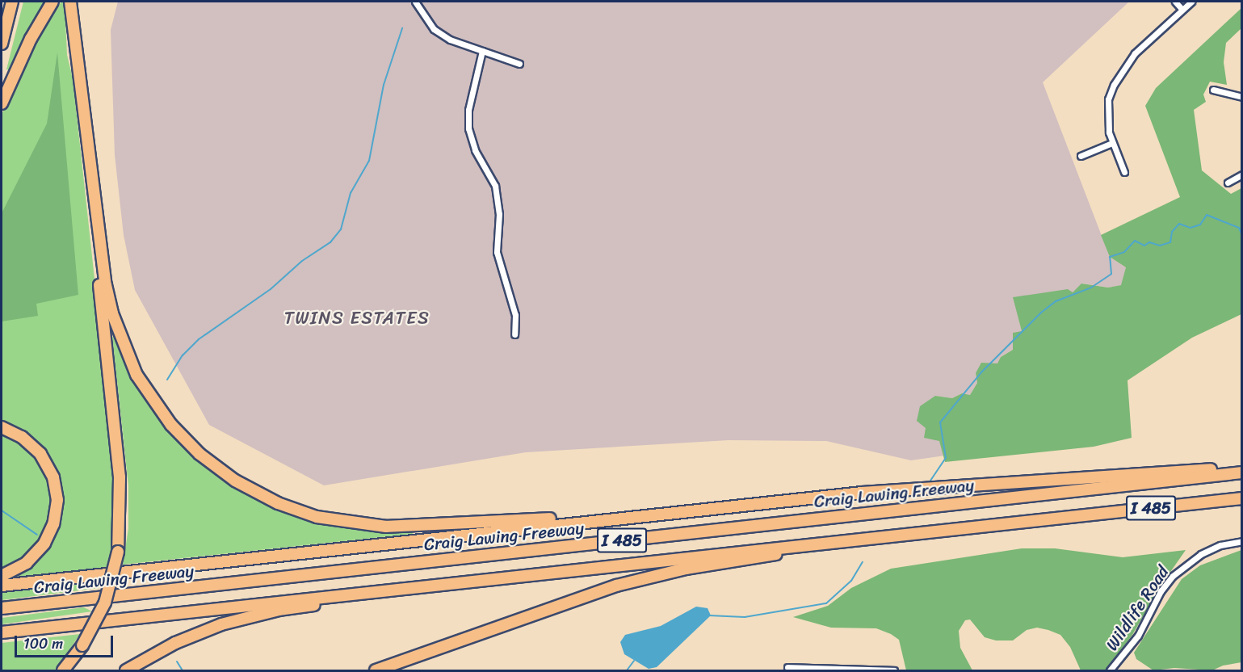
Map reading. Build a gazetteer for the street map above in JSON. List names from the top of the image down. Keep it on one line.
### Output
{"streets":{"highway":["Craig Lawing Freeway","I 485"],"street":["Wildlife Road"]},"districts":["TWINS ESTATES"],"scale_bar":"100 m"}
